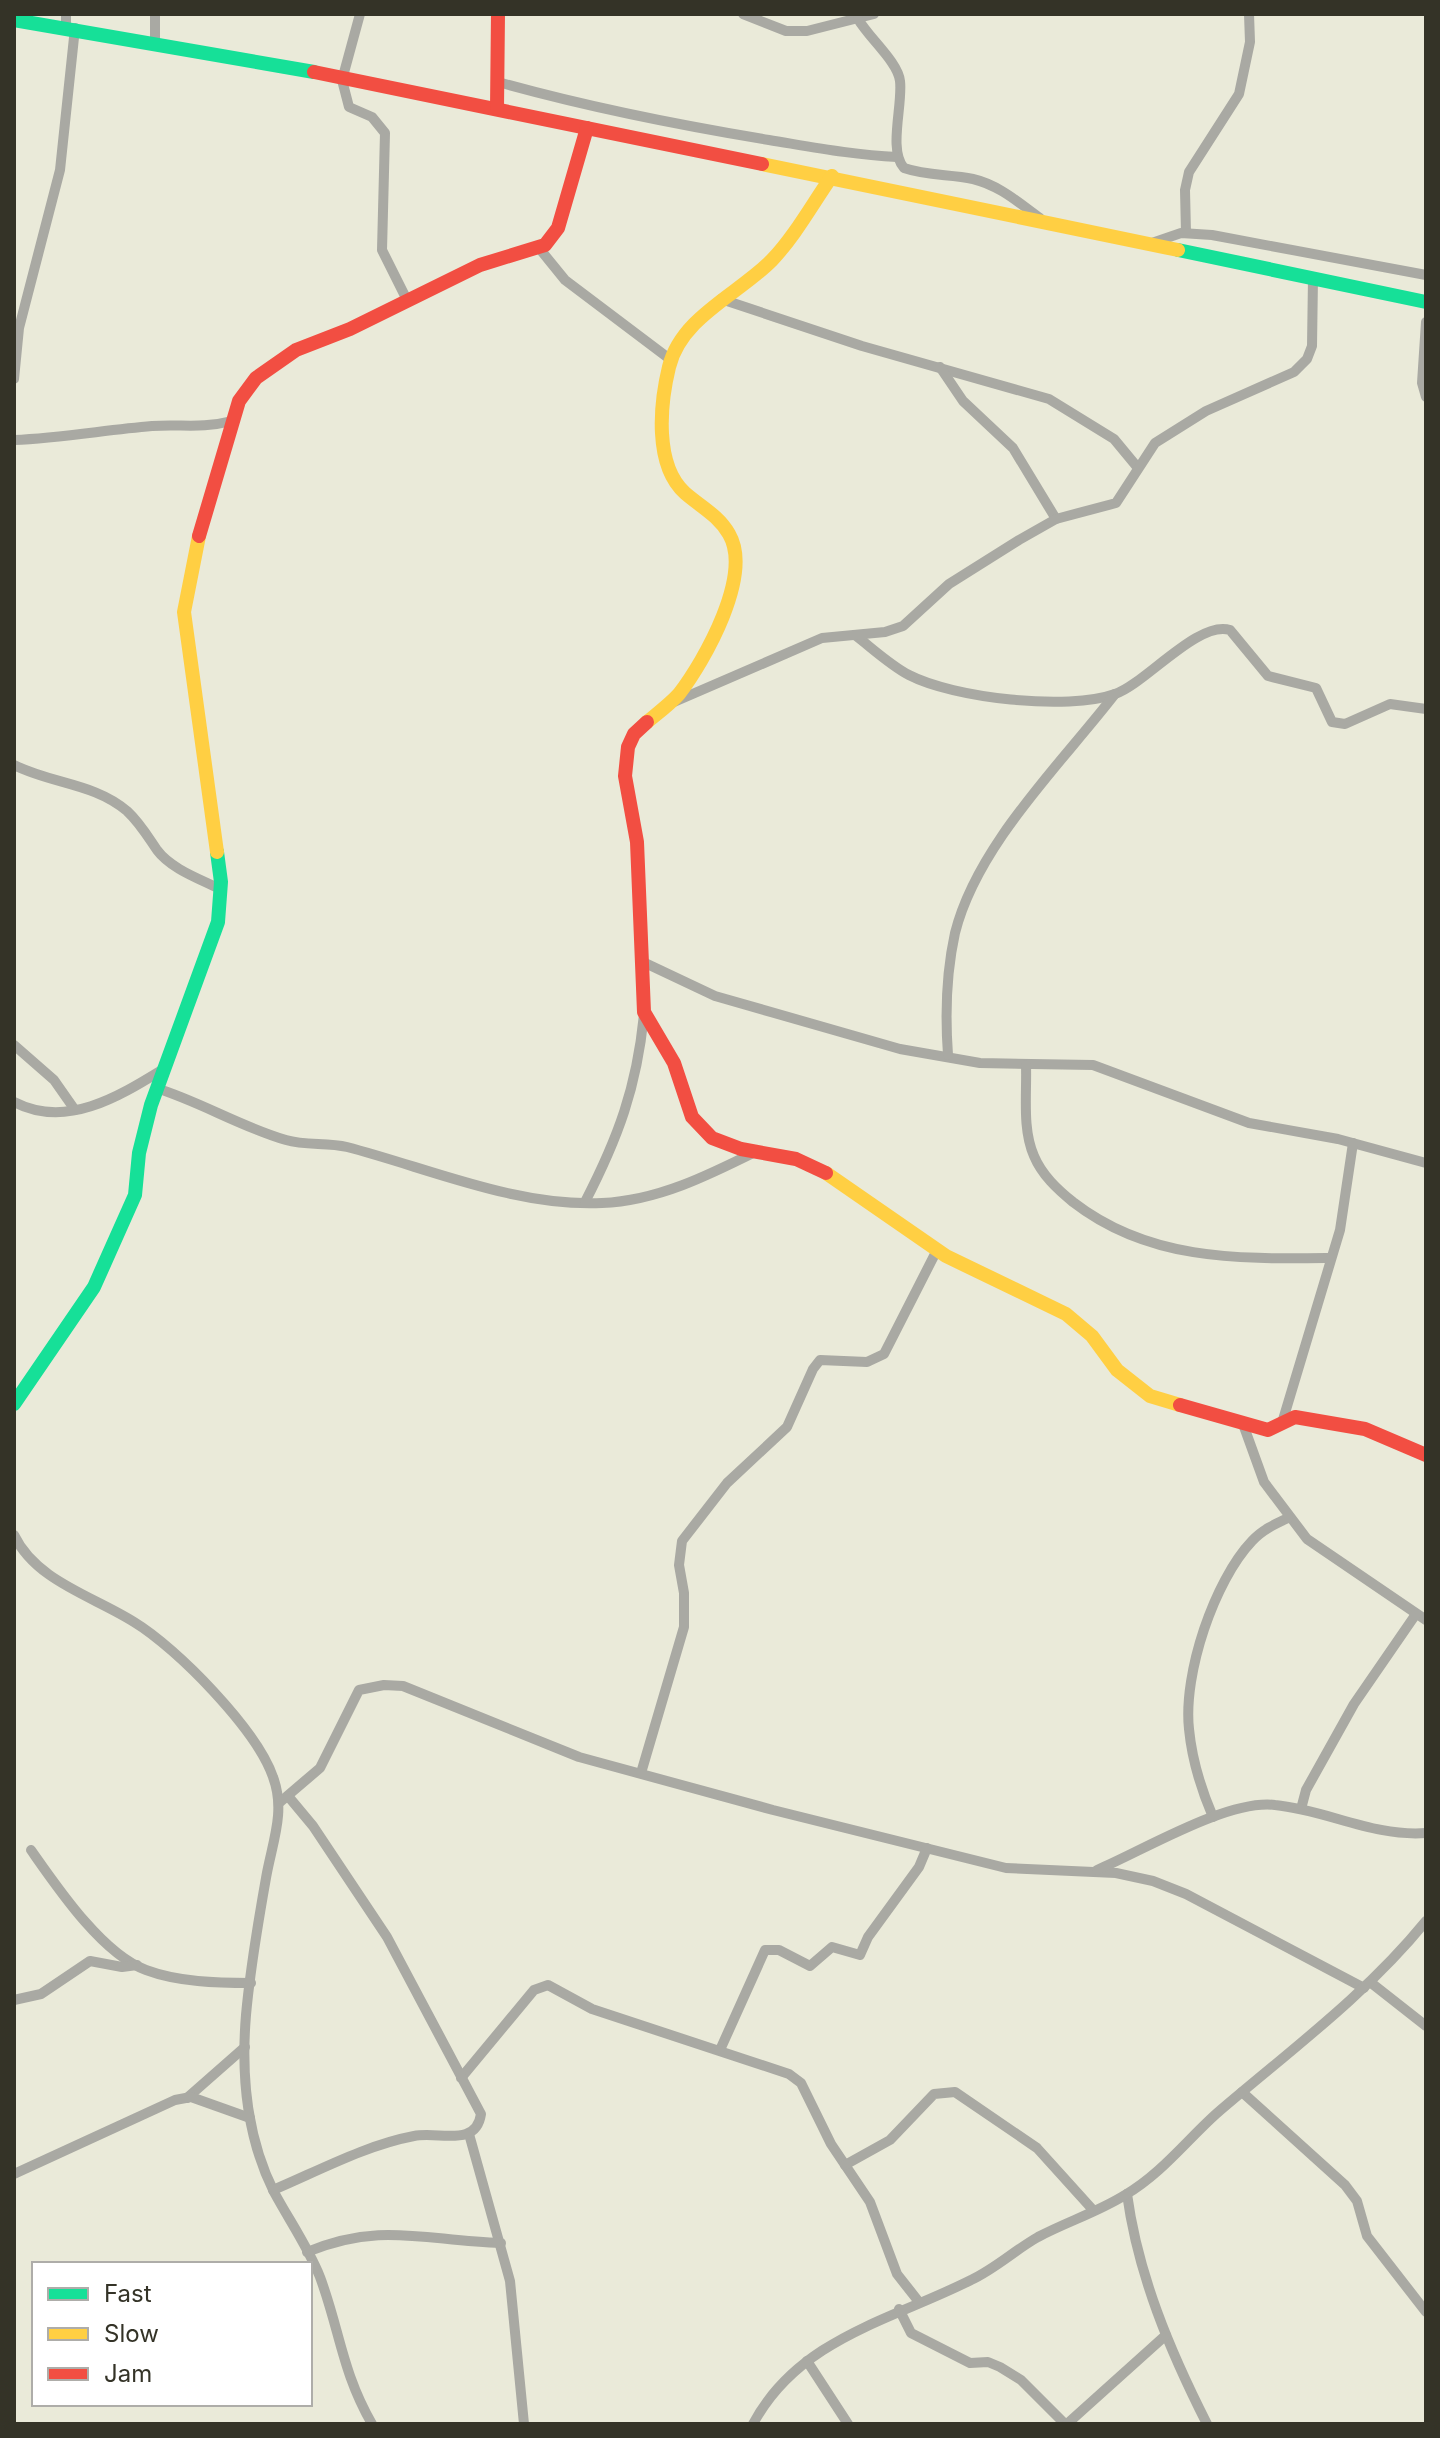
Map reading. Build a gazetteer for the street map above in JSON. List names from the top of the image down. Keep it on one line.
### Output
{"legend":["Fast","Slow","Jam"]}
